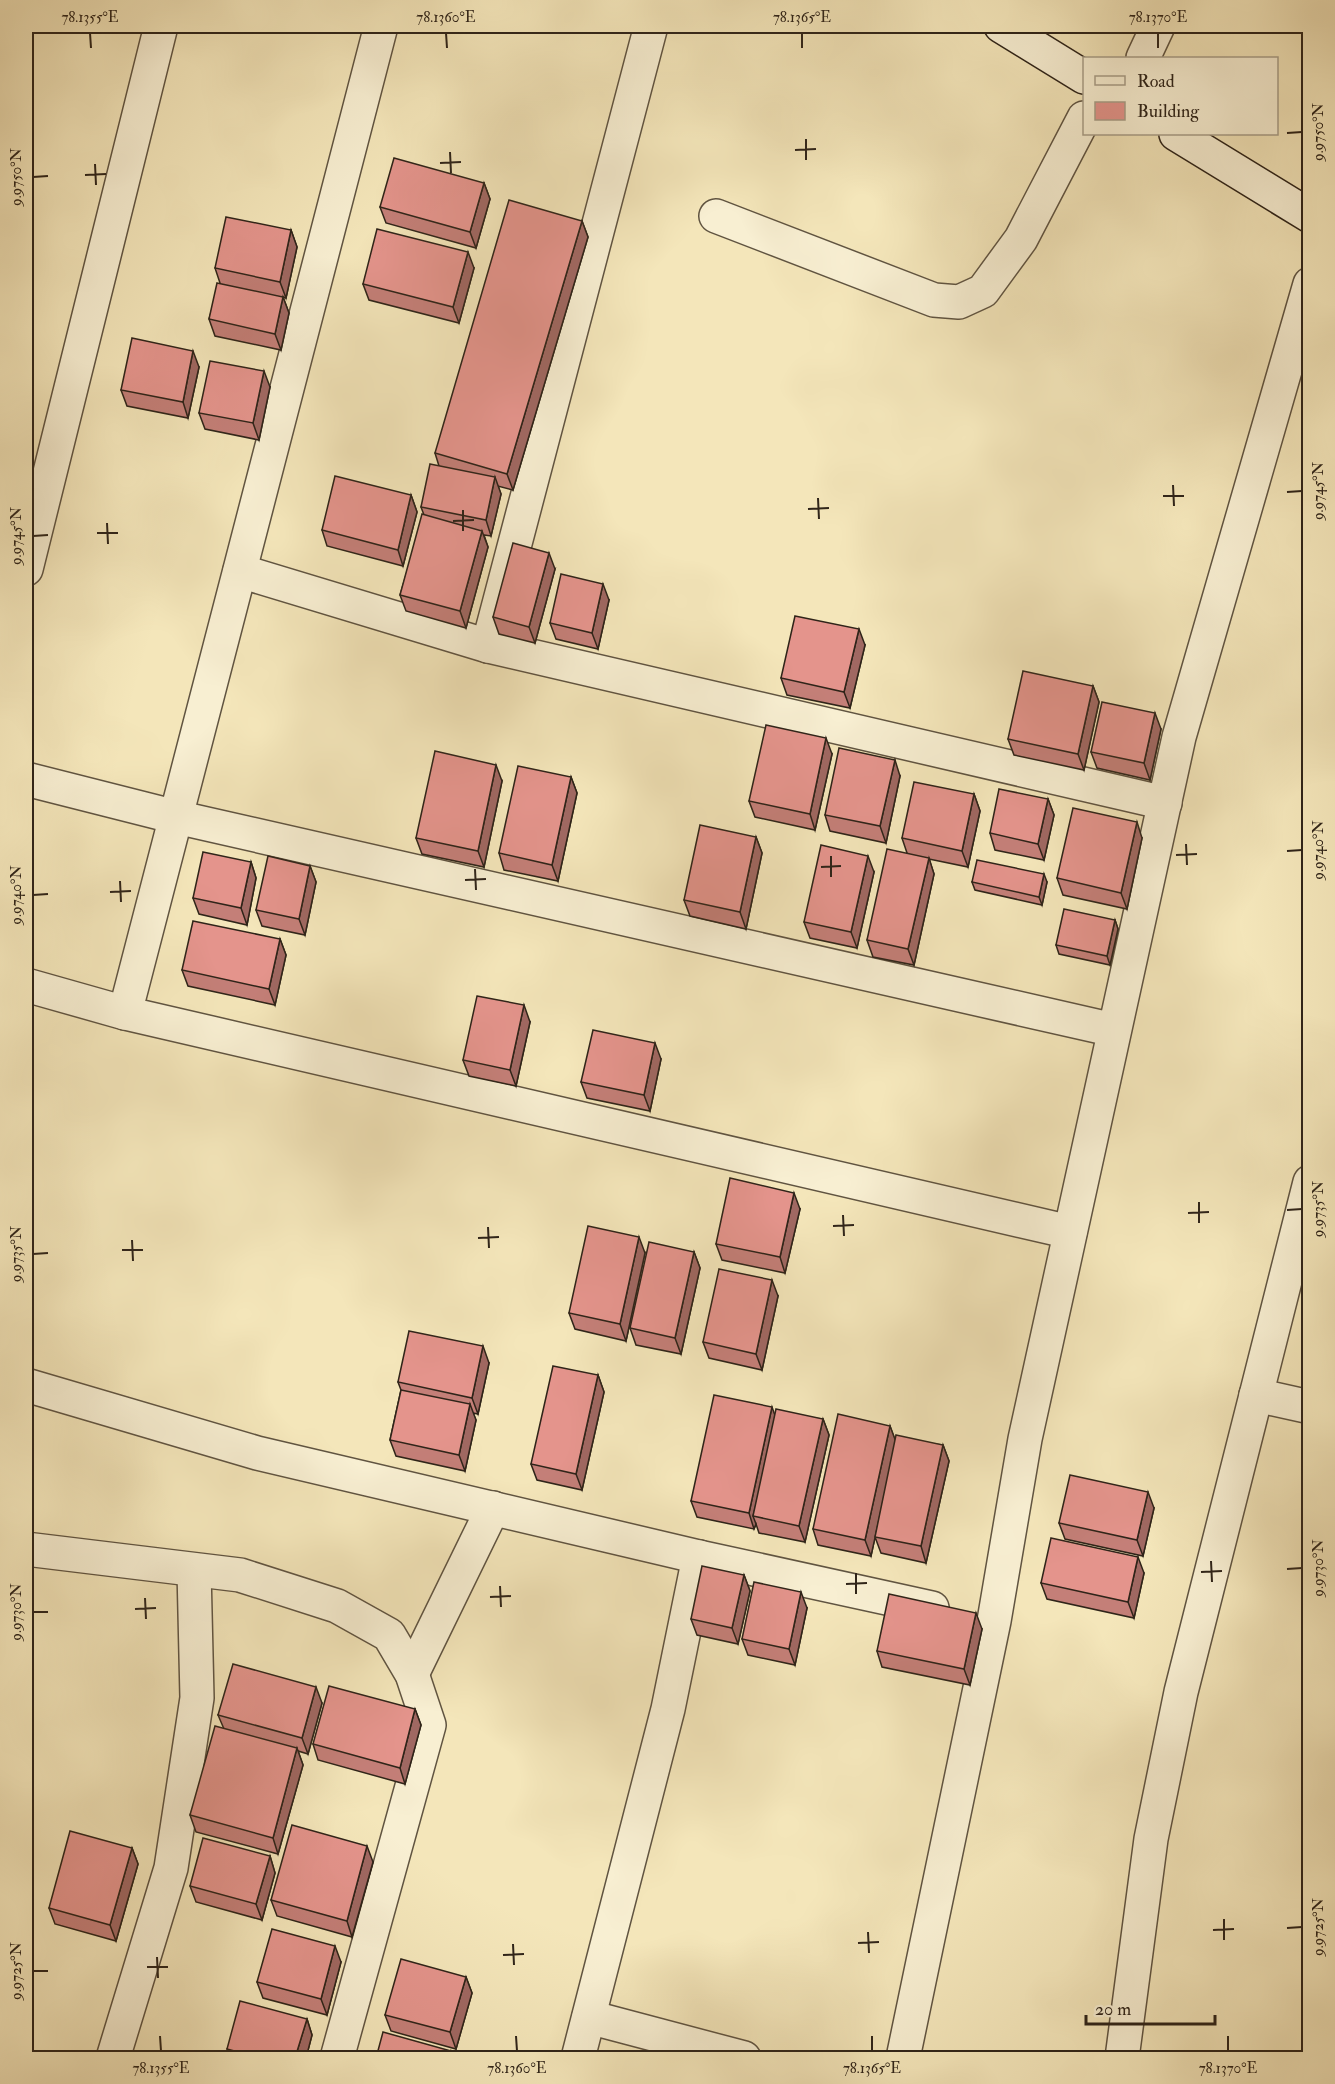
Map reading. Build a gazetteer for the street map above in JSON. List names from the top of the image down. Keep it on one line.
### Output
{"legend":["Road","Building"],"scale_bar":"20 m","coordinates":["78.1355°E","78.1360°E","78.1365°E","78.1370°E","9.9750°N","9.9745°N","9.9740°N","9.9735°N","9.9730°N","9.9725°N"]}
